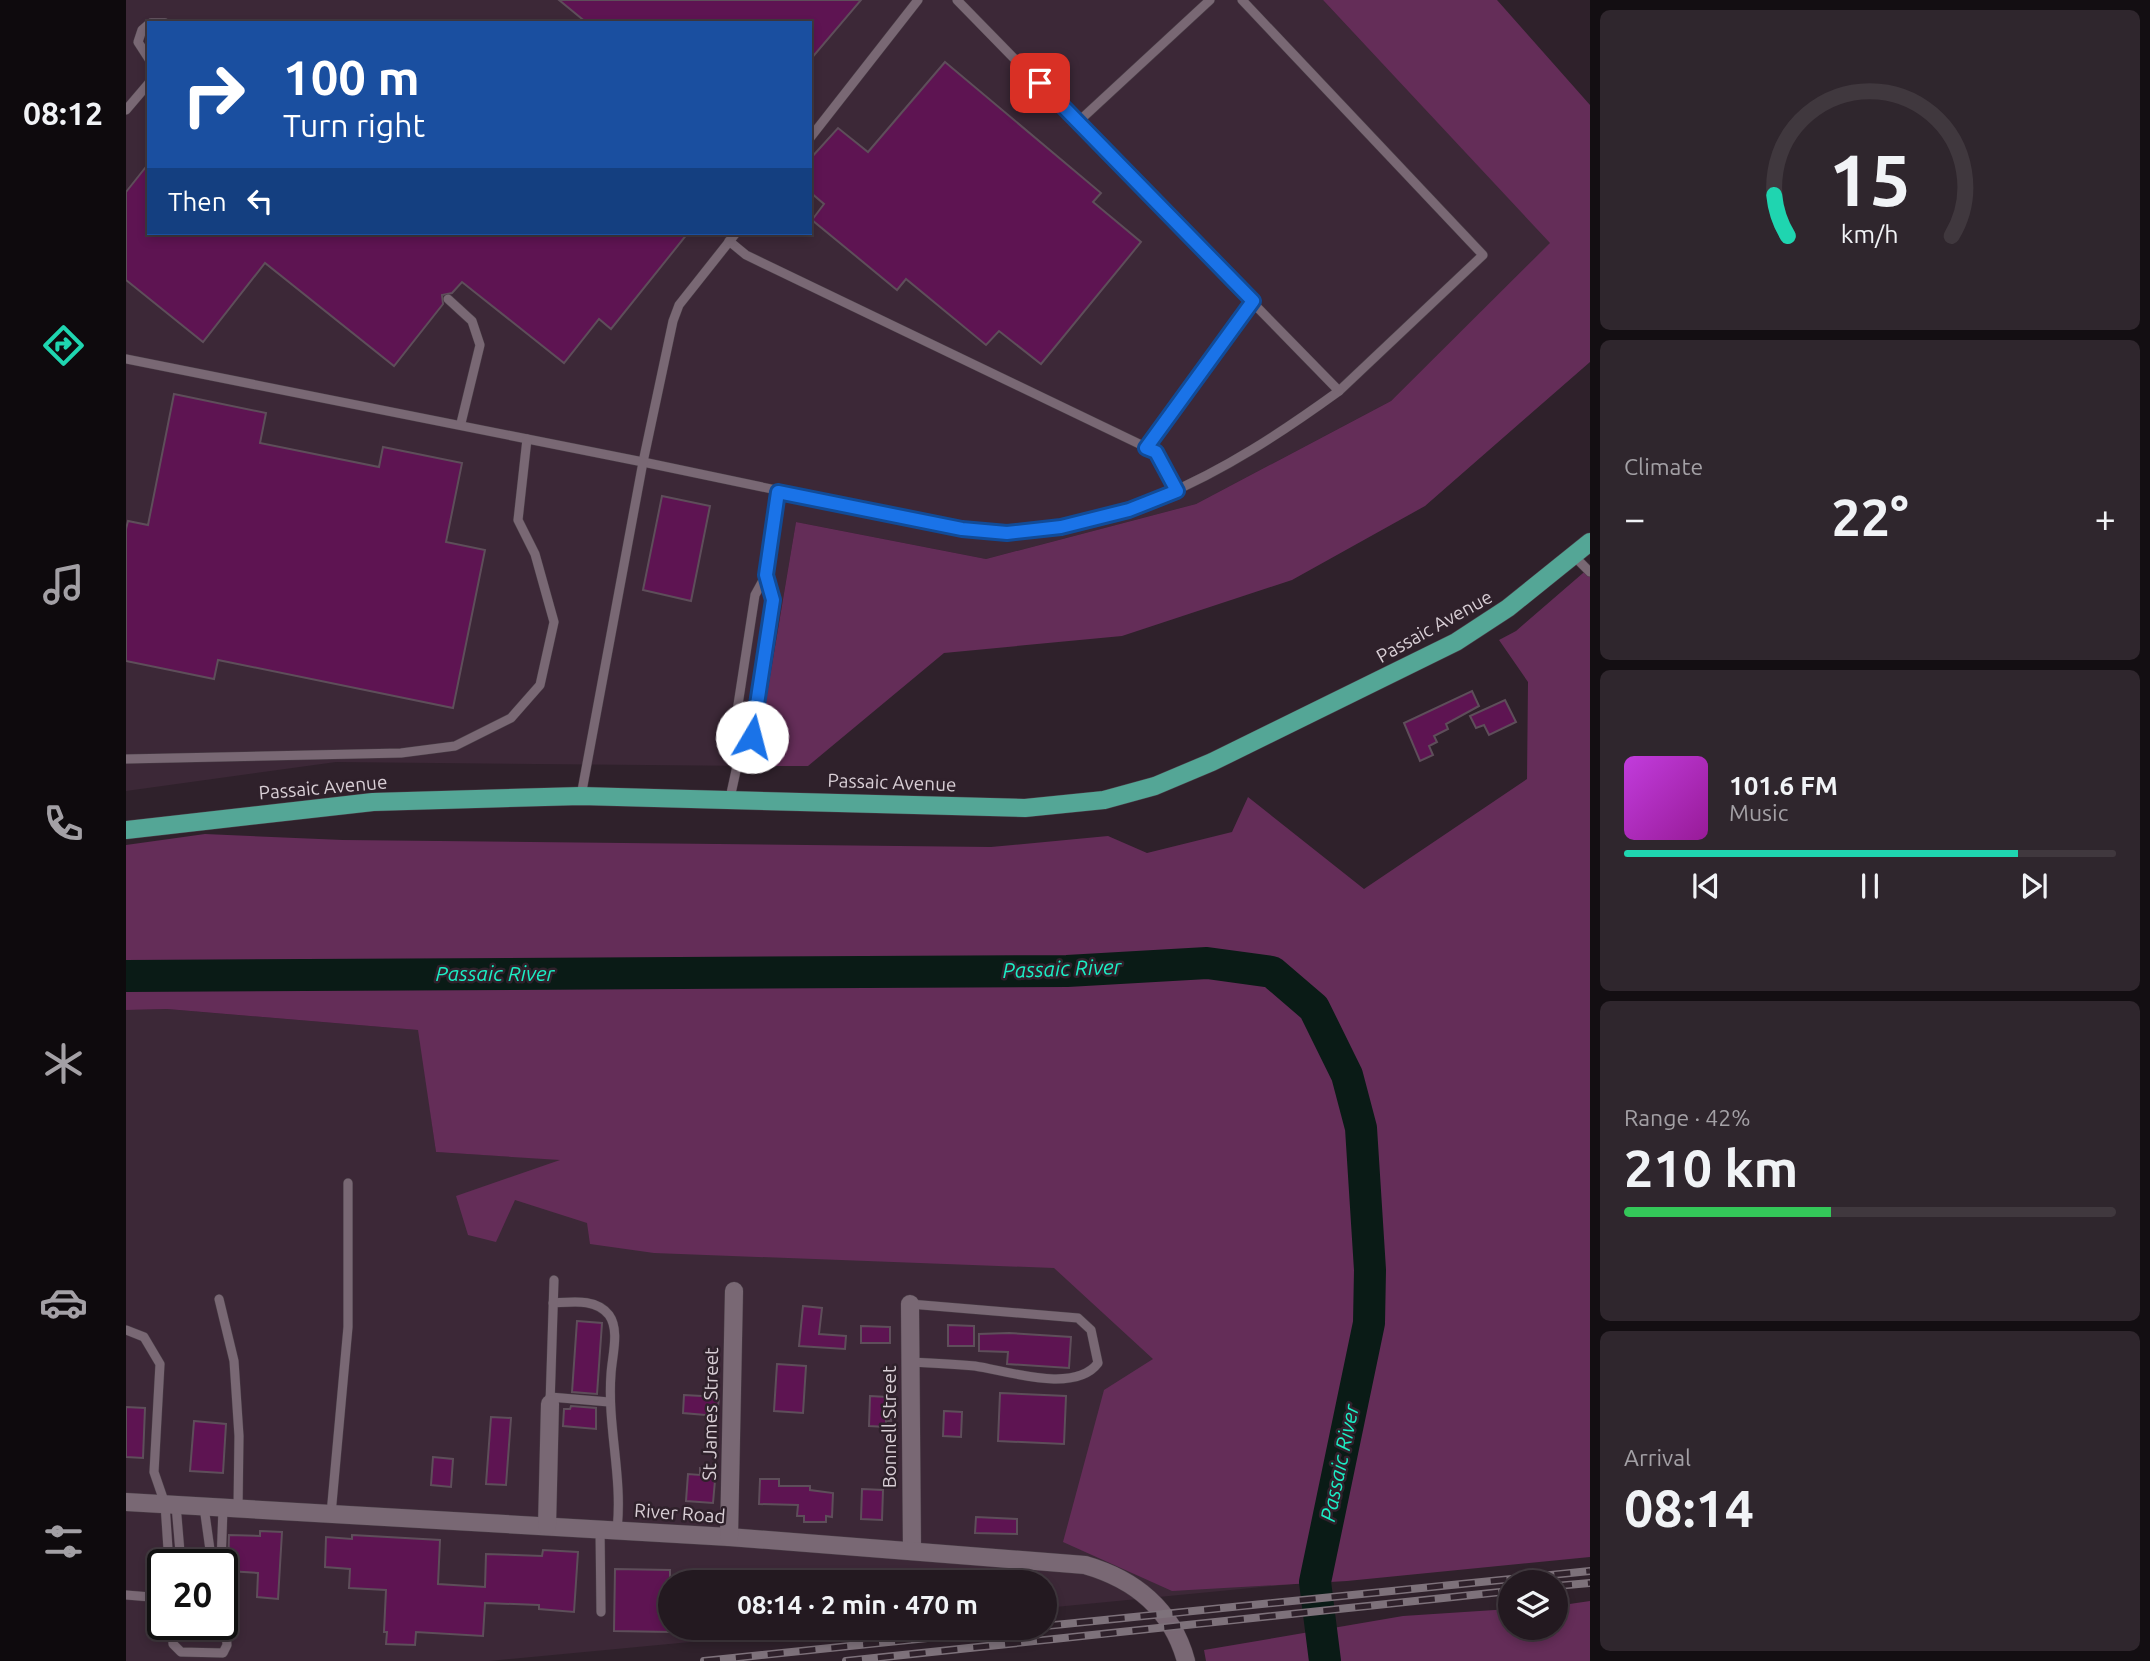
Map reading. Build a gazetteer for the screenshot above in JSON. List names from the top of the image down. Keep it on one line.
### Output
{"streets":{"main road":["Passaic Avenue"],"street":["St James Street","Bonnell Street","River Road"]},"crossings":[["St James Street","River Road"],["Bonnell Street","River Road"]],"water":["Passaic River"],"page":{"tabs":"08:12","turn":["100 m","Turn right"],"then":"Then","tile":["Climate",["Range · 42%","210 km"],["Arrival","08:14"]],"heat":["−","22°","+"],"song":["101.6 FM","Music"],"limit":"20","trip":"08:14 · 2 min · 470 m","gauge":["15","km/h"]}}
